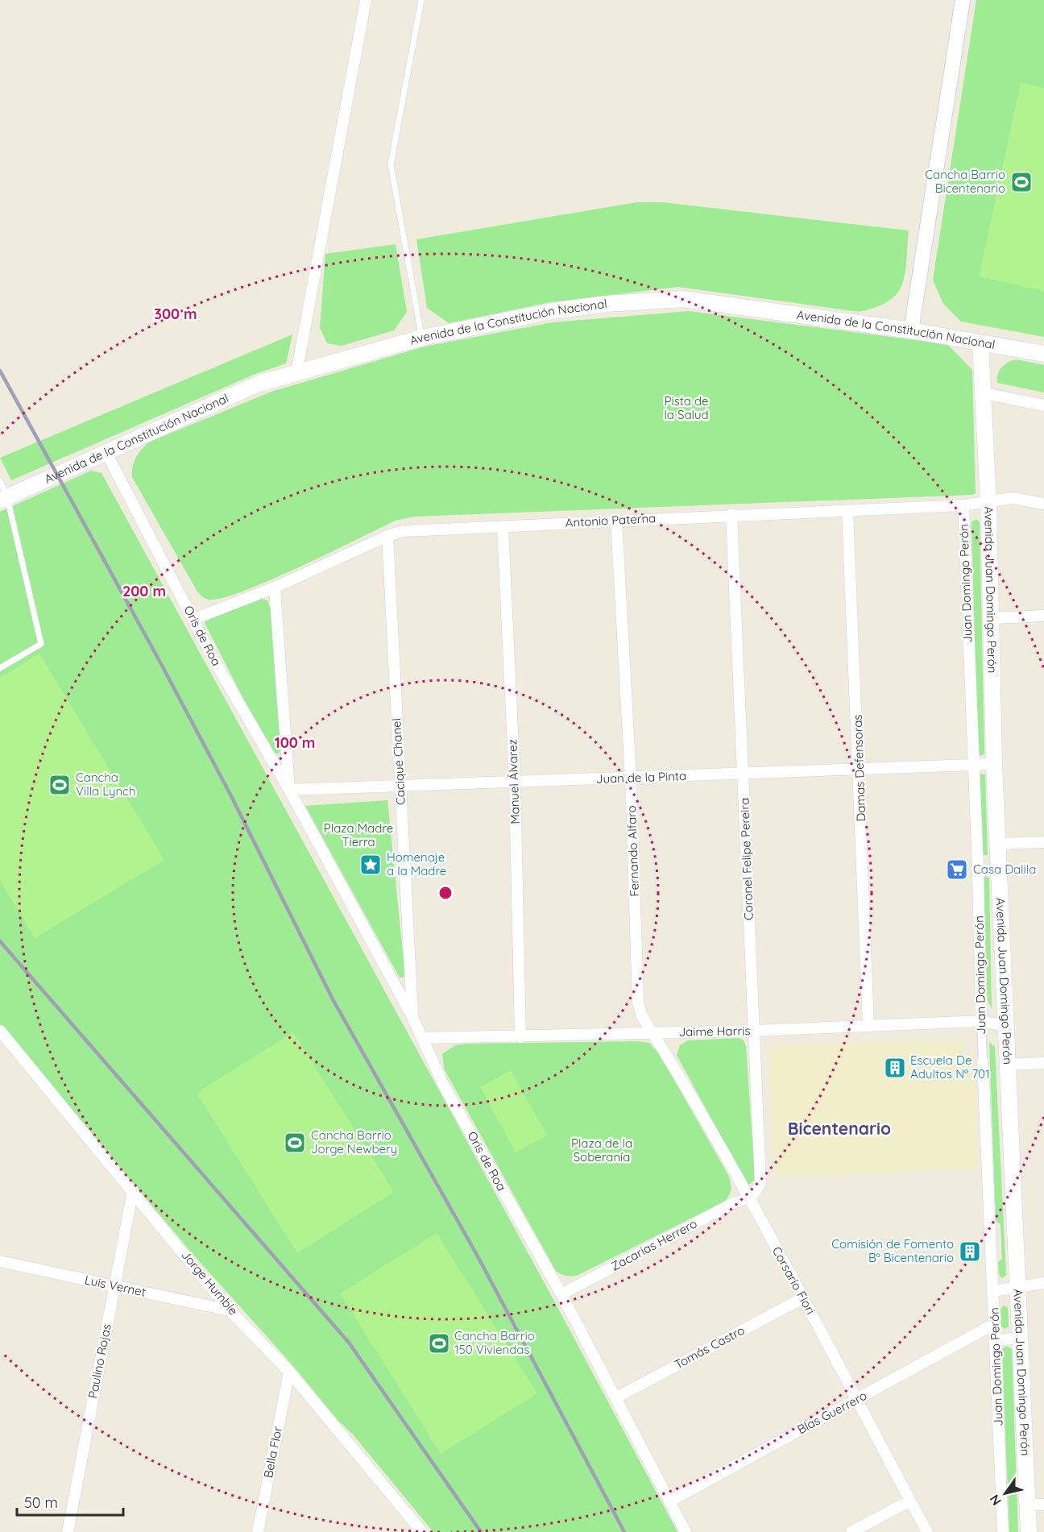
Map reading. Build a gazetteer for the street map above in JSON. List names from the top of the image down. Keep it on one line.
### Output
{"streets":{"main road":["Avenida de la Constitución Nacional","Avenida Juan Domingo Perón"],"street":["Antonio Paterna","Juan Domingo Perón","Oris de Roa","Cacique Chanel","Damas Defensoras","Juan de la Pinta","Manuel Álvarez","Fernando Alfaro","Coronel Felipe Pereira","Jaime Harris","Zacarias Herrero","Corsario Fiori","Jorge Humble","Luis Vernet","Tomás Castro","Paulino Rojas","Blas Guerrero","Bella Flor"]},"crossings":[["Avenida de la Constitución Nacional","Avenida Juan Domingo Perón"],["Avenida de la Constitución Nacional","Oris de Roa"],["Antonio Paterna","Juan Domingo Perón"],["Antonio Paterna","Avenida Juan Domingo Perón"],["Antonio Paterna","Oris de Roa"],["Antonio Paterna","Cacique Chanel"],["Antonio Paterna","Damas Defensoras"],["Antonio Paterna","Manuel Álvarez"],["Antonio Paterna","Fernando Alfaro"],["Antonio Paterna","Coronel Felipe Pereira"],["Juan Domingo Perón","Juan de la Pinta"],["Juan Domingo Perón","Jaime Harris"],["Juan Domingo Perón","Blas Guerrero"],["Avenida Juan Domingo Perón","Juan de la Pinta"],["Avenida Juan Domingo Perón","Jaime Harris"],["Oris de Roa","Cacique Chanel"],["Oris de Roa","Juan de la Pinta"],["Oris de Roa","Jaime Harris"],["Oris de Roa","Zacarias Herrero"],["Oris de Roa","Tomás Castro"],["Oris de Roa","Blas Guerrero"],["Cacique Chanel","Juan de la Pinta"],["Damas Defensoras","Juan de la Pinta"],["Damas Defensoras","Jaime Harris"],["Juan de la Pinta","Manuel Álvarez"],["Juan de la Pinta","Fernando Alfaro"],["Juan de la Pinta","Coronel Felipe Pereira"],["Manuel Álvarez","Jaime Harris"],["Fernando Alfaro","Jaime Harris"],["Fernando Alfaro","Corsario Fiori"],["Coronel Felipe Pereira","Jaime Harris"],["Coronel Felipe Pereira","Zacarias Herrero"],["Coronel Felipe Pereira","Corsario Fiori"],["Jaime Harris","Corsario Fiori"],["Zacarias Herrero","Corsario Fiori"],["Corsario Fiori","Tomás Castro"],["Corsario Fiori","Blas Guerrero"],["Jorge Humble","Luis Vernet"],["Jorge Humble","Paulino Rojas"],["Jorge Humble","Bella Flor"],["Luis Vernet","Paulino Rojas"]],"districts":["Bicentenario"],"parks":["Pista de la Salud","Plaza Madre Tierra","Plaza de la Soberanía"],"places":{"sports":["Cancha Barrio Bicentenario","Cancha Villa Lynch","Cancha Barrio Jorge Newbery","Cancha Barrio 150 Viviendas"],"place":["Homenaje a la Madre"],"supermarket":["Casa Dalila"],"building":["Escuela De Adultos Nº 701","Comisión de Fomento B° Bicentenario"]},"scale_bar":"50 m","north":"bottom left","rings":["300 m","200 m","100 m"]}
